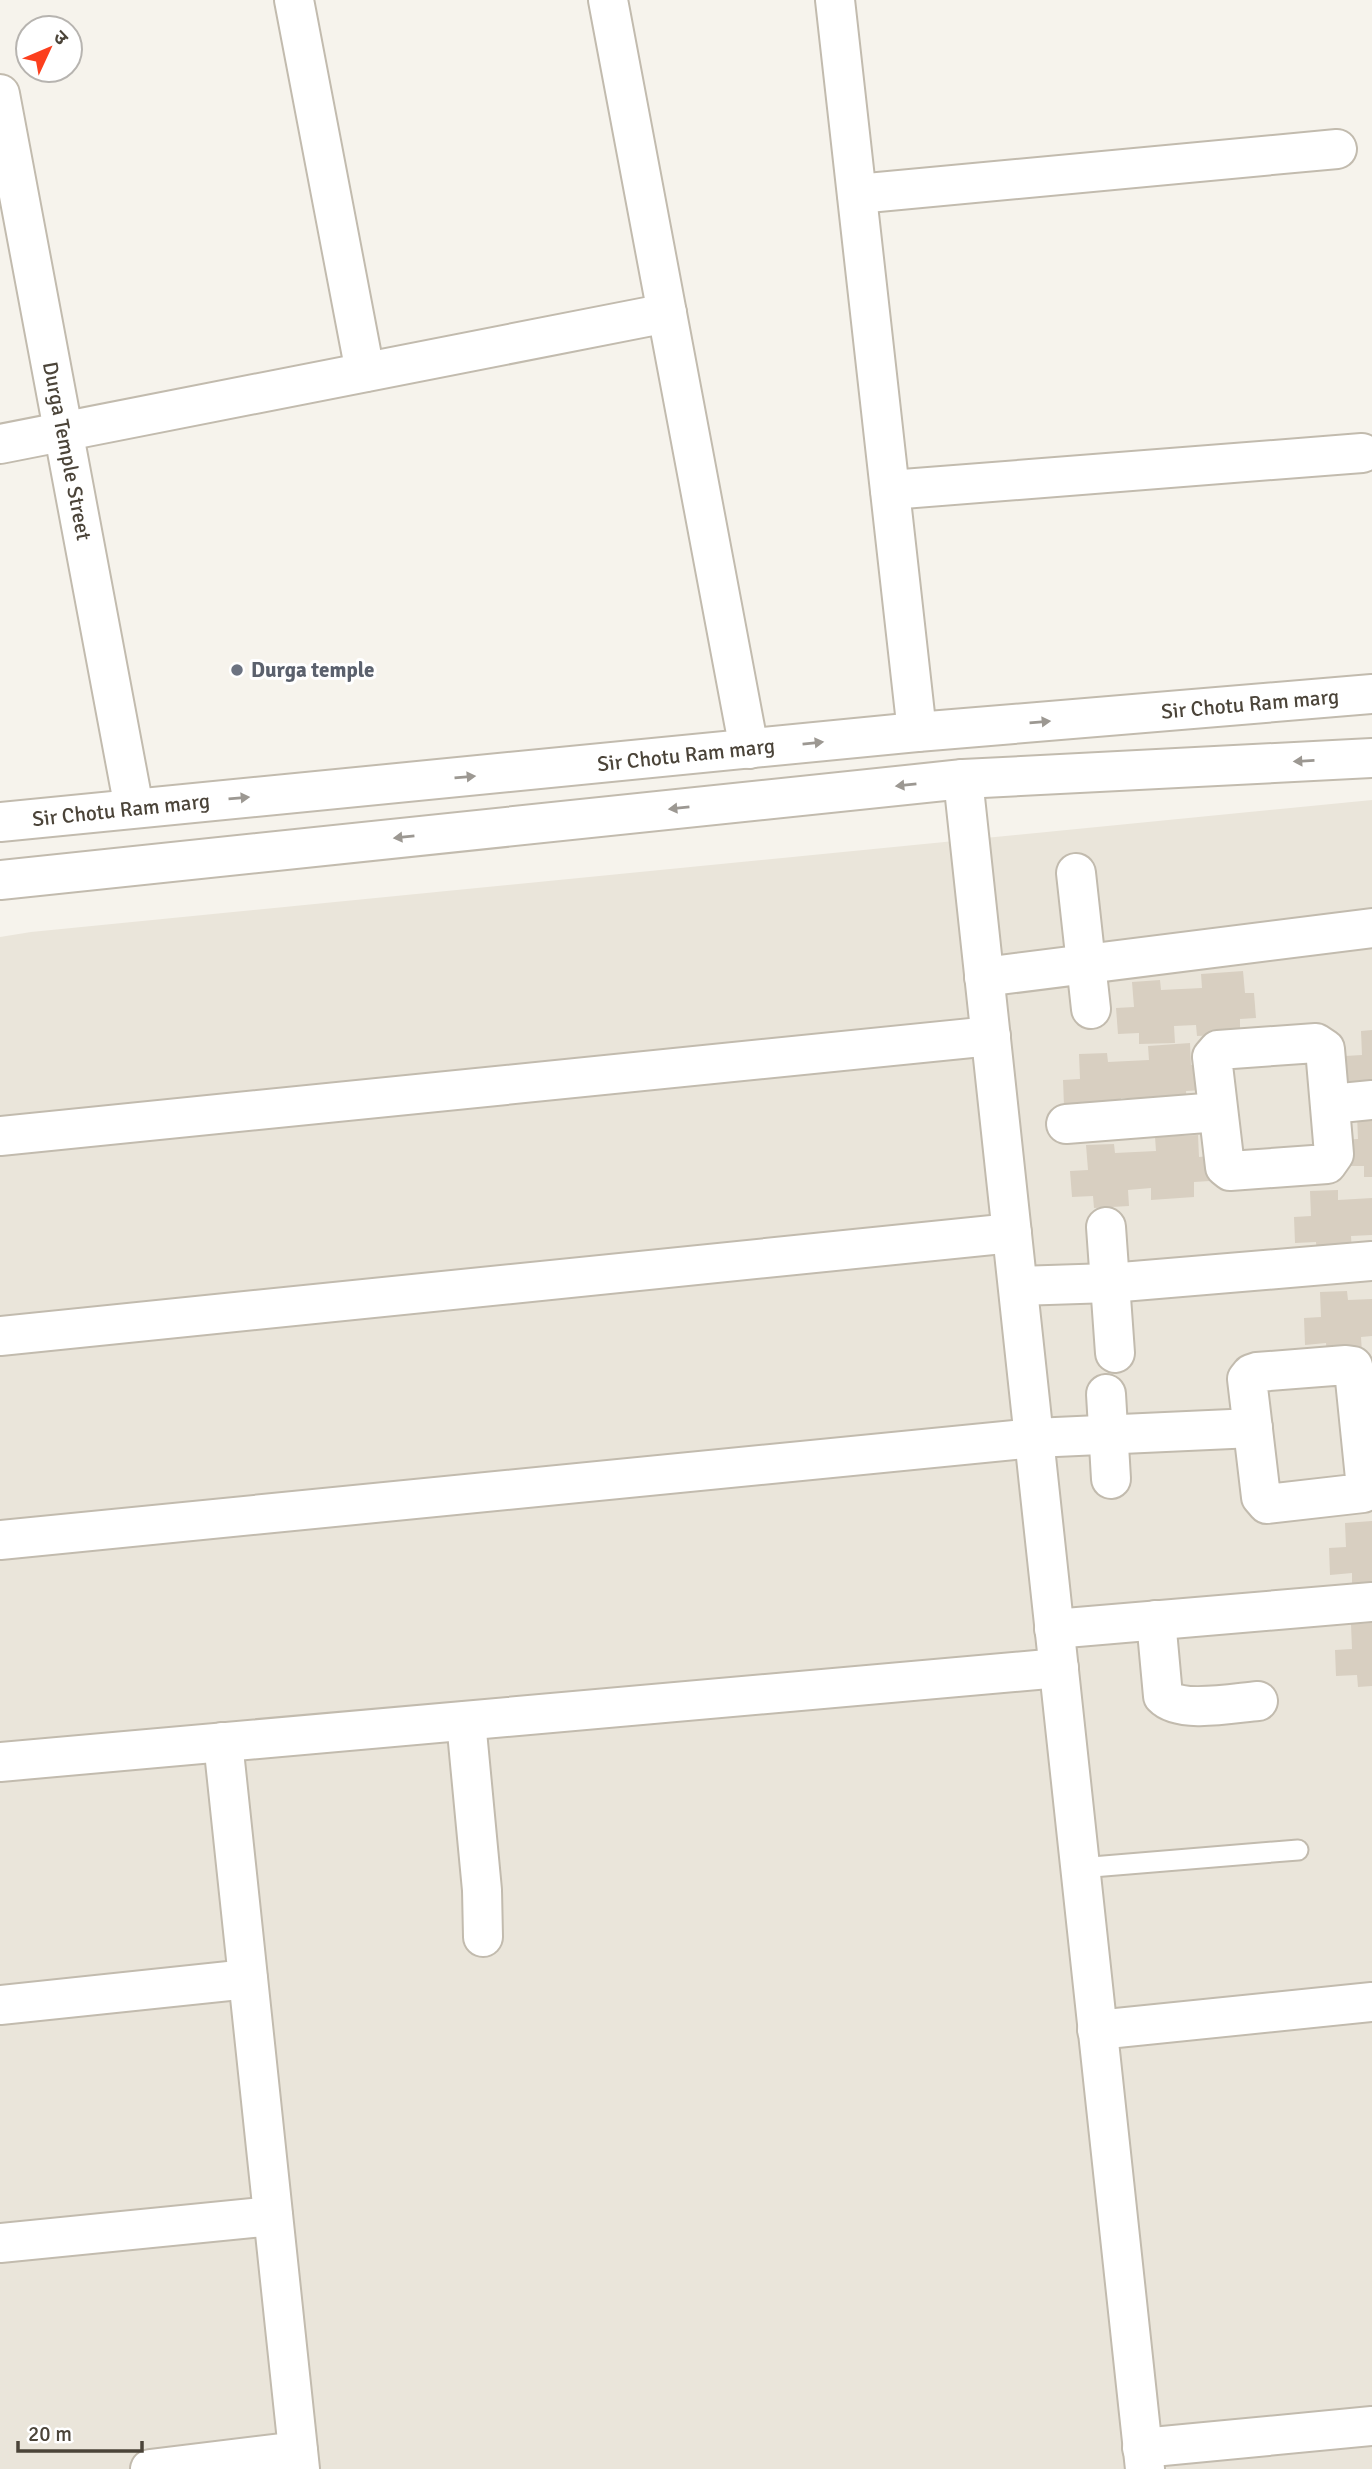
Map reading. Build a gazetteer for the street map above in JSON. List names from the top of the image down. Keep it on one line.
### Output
{"streets":{"street":["Durga Temple Street","Sir Chotu Ram marg"]},"crossings":[["Durga Temple Street","Sir Chotu Ram marg"]],"places":["Durga temple"],"scale_bar":"20 m","north":"top right"}
